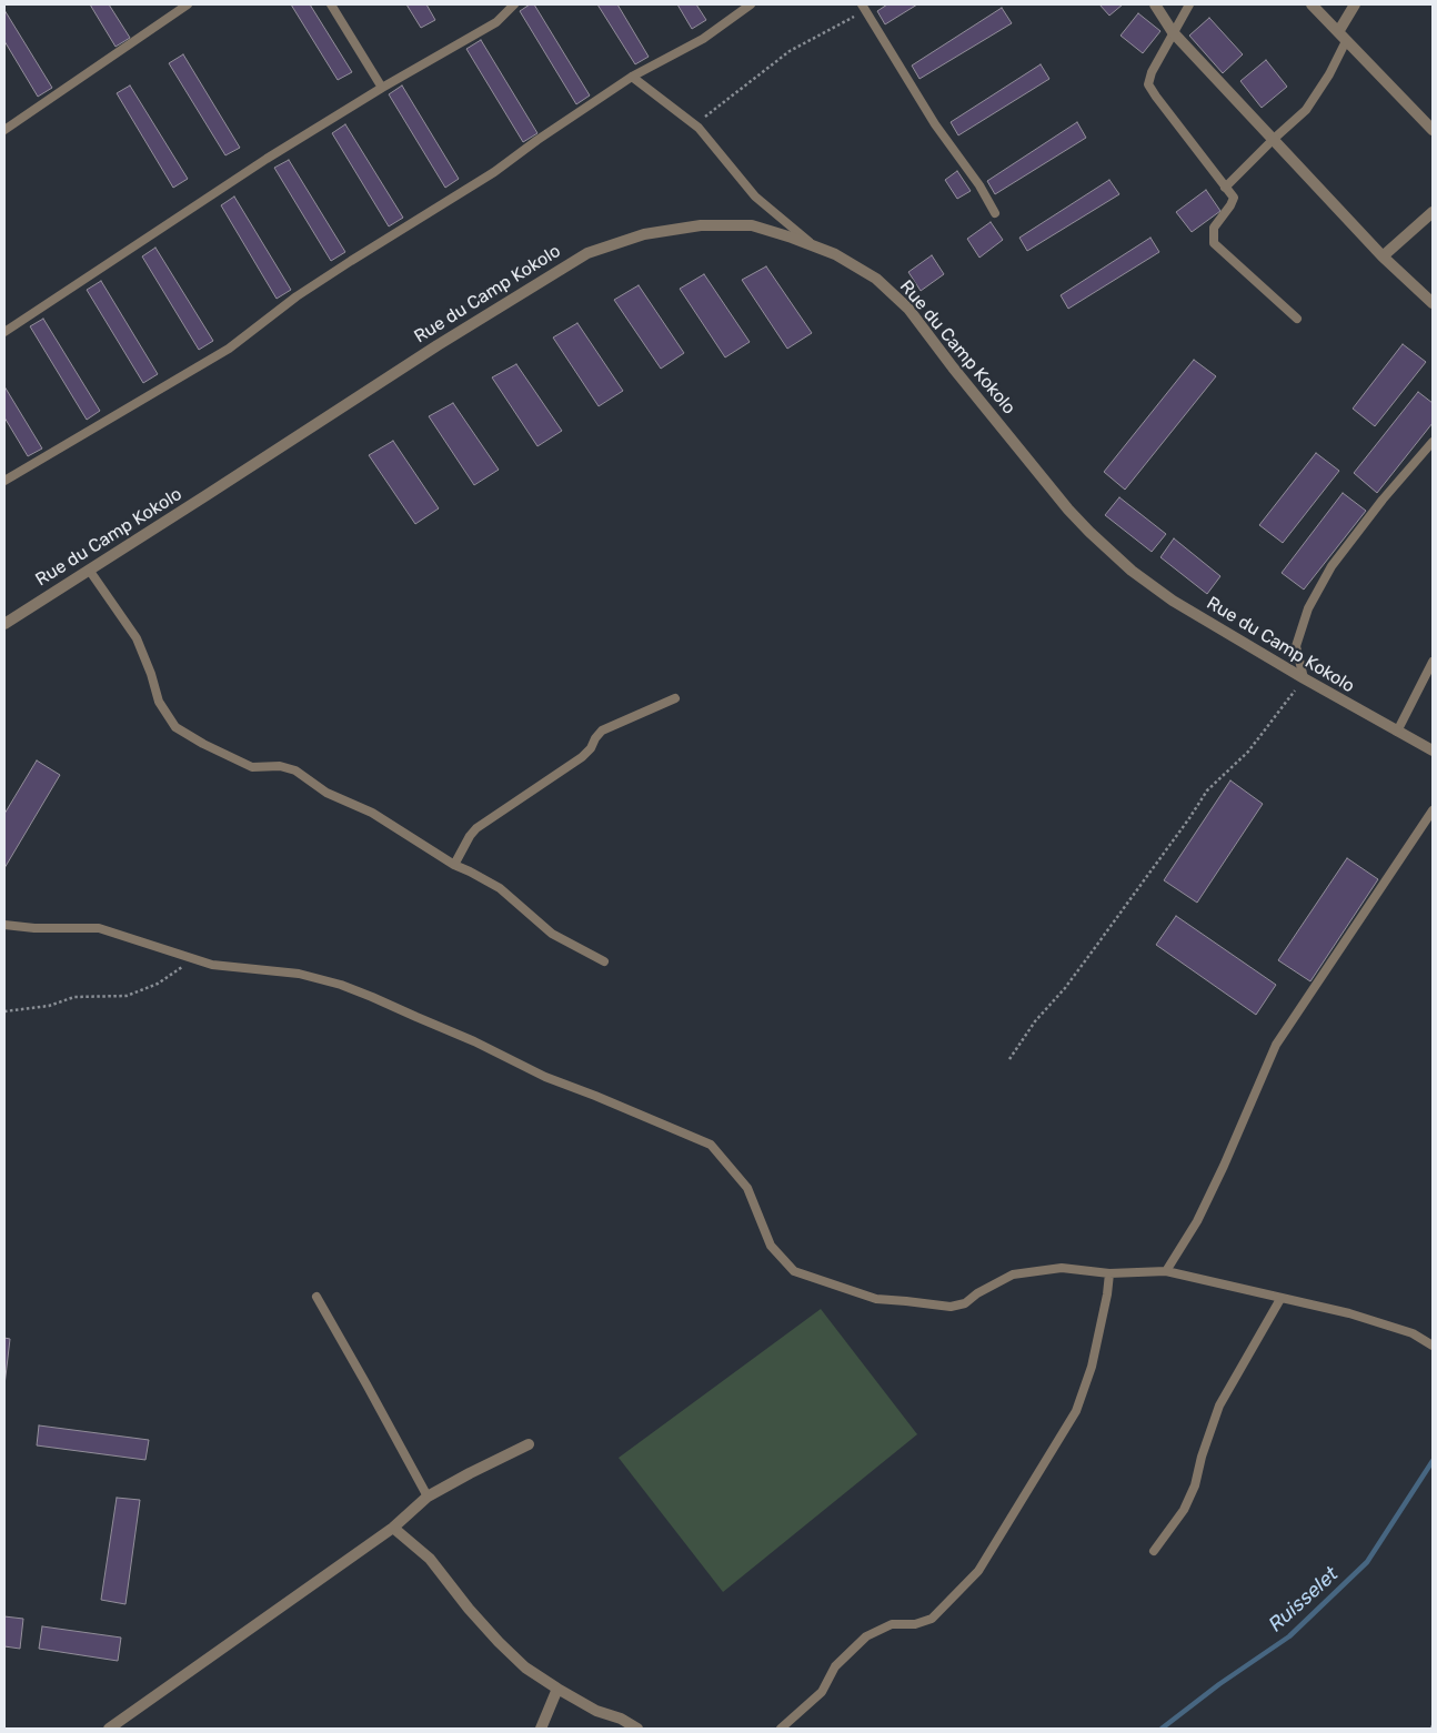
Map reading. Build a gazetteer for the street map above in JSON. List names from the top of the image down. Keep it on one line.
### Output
{"streets":{"street":["Rue du Camp Kokolo"]},"water":["Ruisselet"]}
